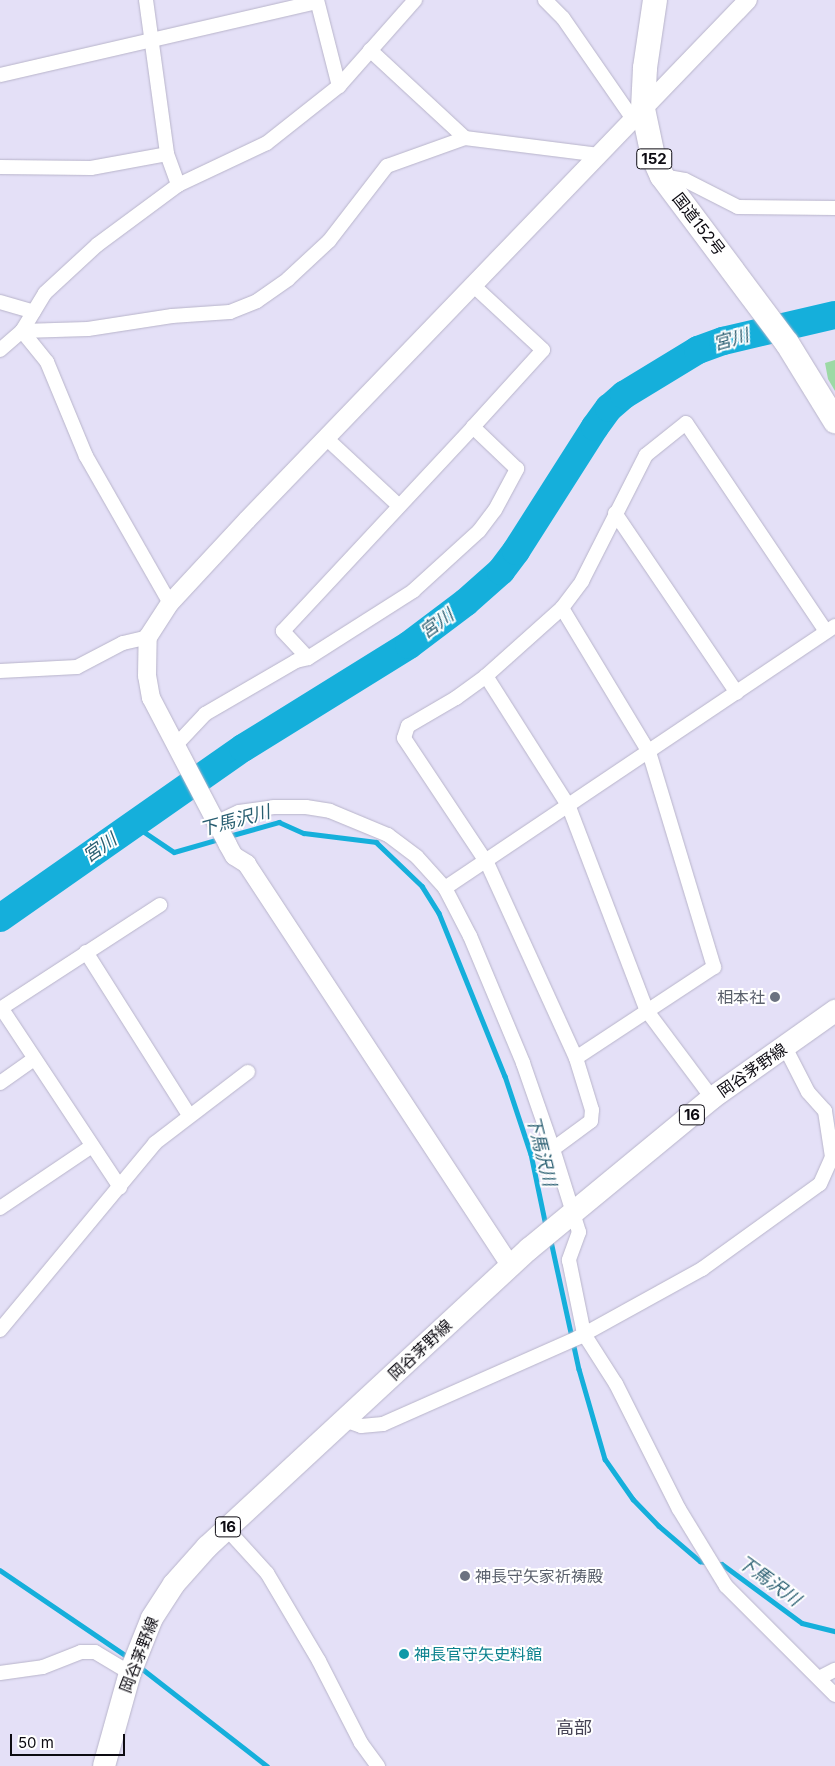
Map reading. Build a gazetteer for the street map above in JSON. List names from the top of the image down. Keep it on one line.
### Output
{"streets":{"highway":["152","国道152号"],"main road":["岡谷茅野線","16"]},"districts":["高部"],"water":["宮川","下馬沢川"],"places":["相本社","神長守矢家祈祷殿","神長官守矢史料館"],"scale_bar":"50 m"}
